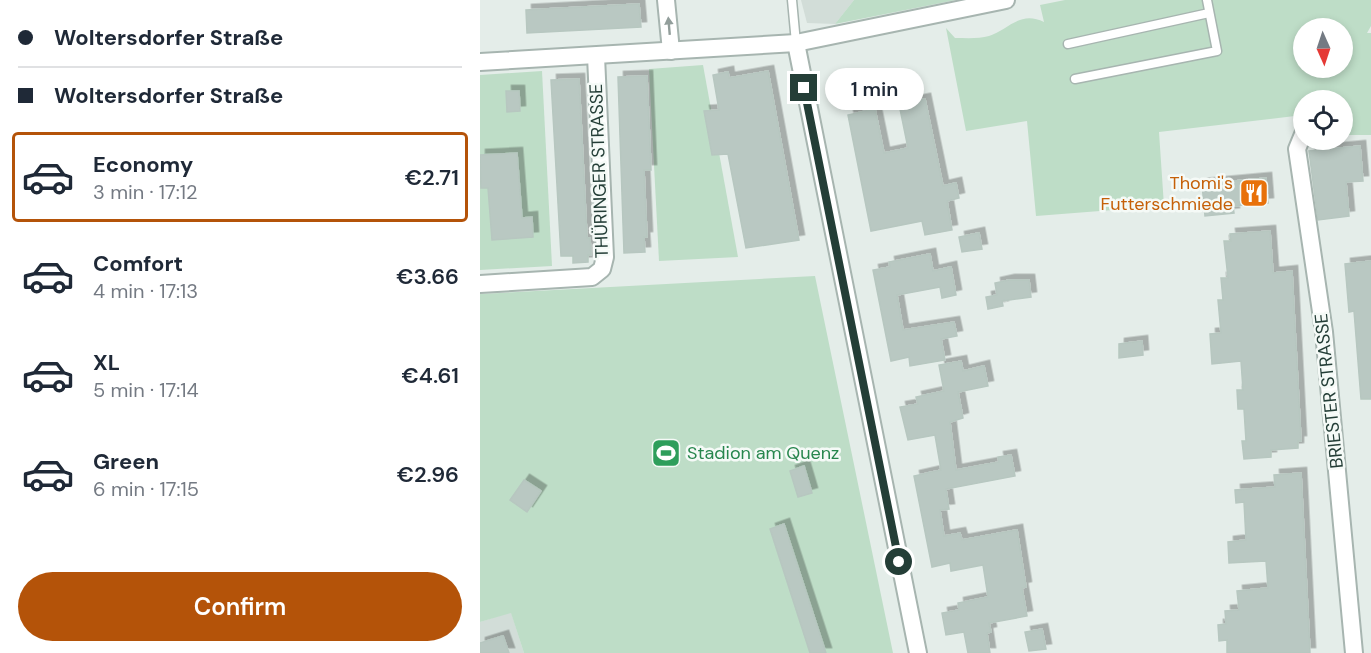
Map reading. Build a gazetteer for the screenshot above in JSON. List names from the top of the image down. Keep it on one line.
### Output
{"streets":{"street":["THÜRINGER STRASSE","BRIESTER STRASSE"]},"places":{"restaurant":["Thomi's Futterschmiede"],"sports":["Stadion am Quenz"]},"north":"bottom","page":{"banner":["Woltersdorfer Straße","Woltersdorfer Straße"],"bubble":"1 min","list":[{"name":"Economy","note":"3 min · 17:12","value":"€2.71"},{"name":"Comfort","note":"4 min · 17:13","value":"€3.66"},{"name":"XL","note":"5 min · 17:14","value":"€4.61"},{"name":"Green","note":"6 min · 17:15","value":"€2.96"}],"buttons":"Confirm"}}
